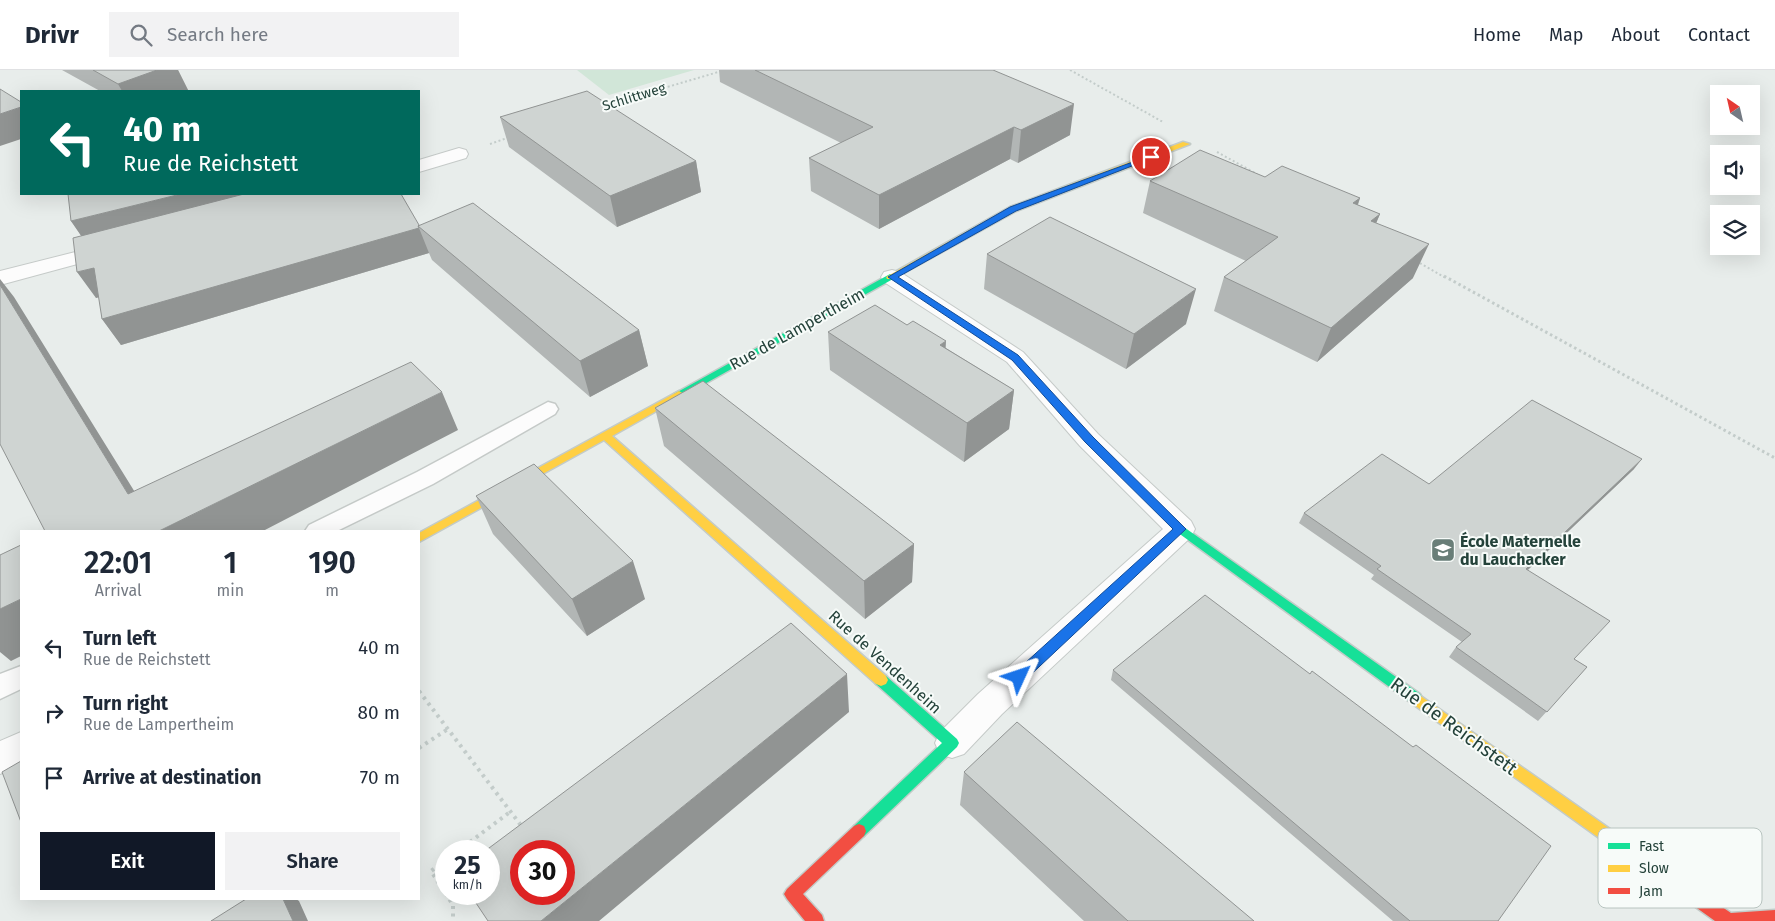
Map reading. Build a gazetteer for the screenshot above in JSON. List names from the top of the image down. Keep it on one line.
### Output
{"streets":{"street":["Rue de Lampertheim","Rue de Vendenheim","Rue de Reichstett"],"path":["Schlittweg"]},"crossings":[["Rue de Lampertheim","Rue de Vendenheim"],["Rue de Lampertheim","Rue de Reichstett"]],"places":{"school or university":["École Maternelle du Lauchacker"]},"legend":["Fast","Slow","Jam"],"north":"top left","page":{"header":"Drivr","search":"Search here","nav":["Home","Map","About","Contact"],"turn":["40 m","Rue de Reichstett"],"eta":["22:01","Arrival","1","min","190","m"],"list":[{"name":"Turn left","note":"Rue de Reichstett","value":"40 m"},{"name":"Turn right","note":"Rue de Lampertheim","value":"80 m"},{"name":"Arrive at destination","value":"70 m"}],"buttons":["Exit","Share"],"speed":"25 km/h","limit":"30"}}
